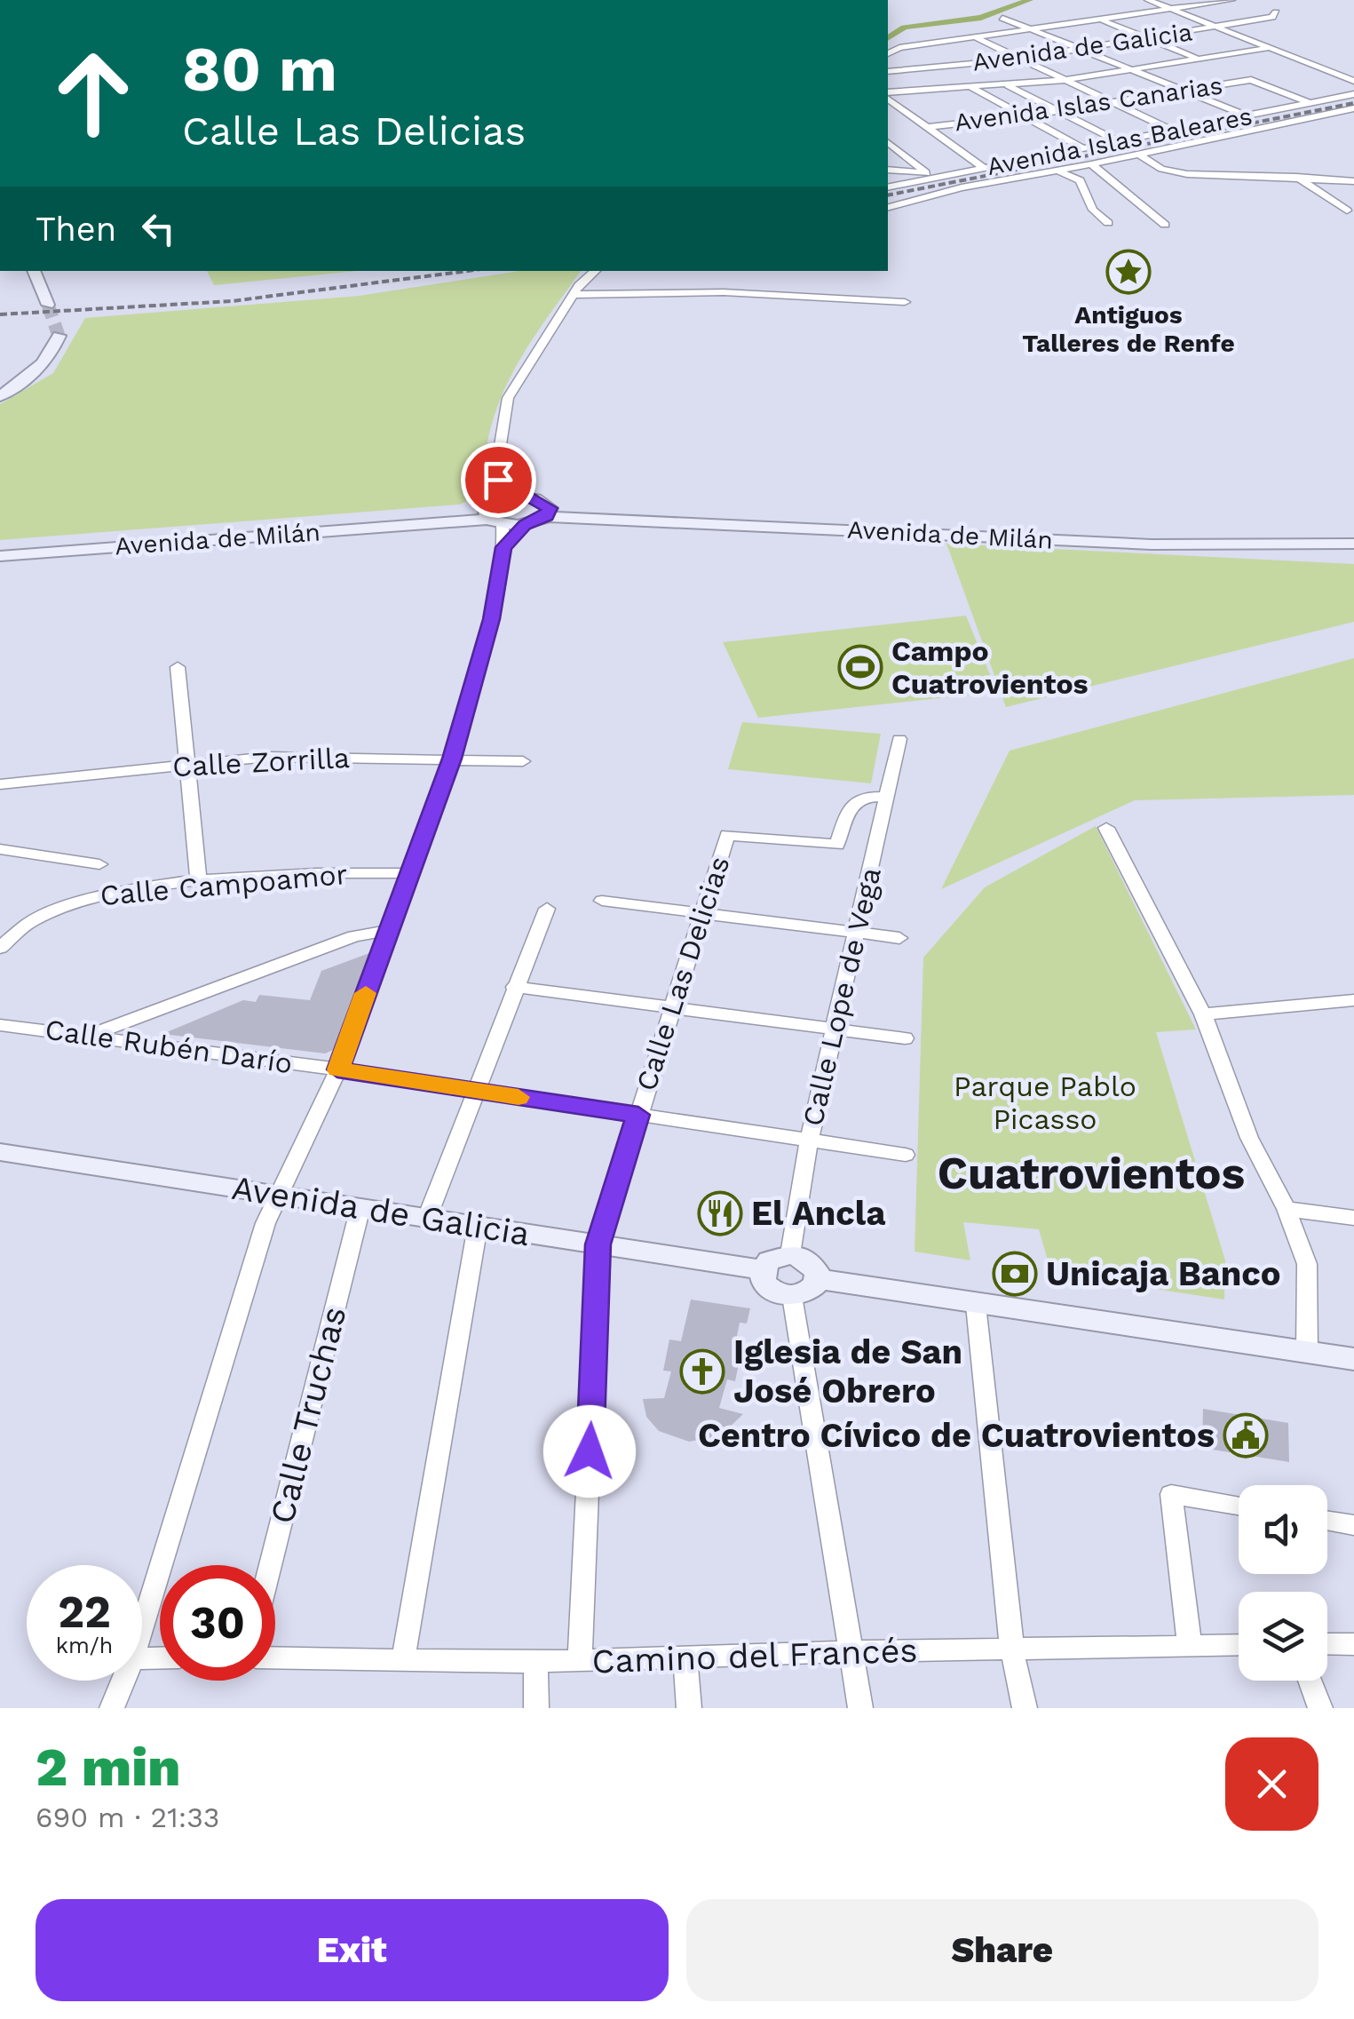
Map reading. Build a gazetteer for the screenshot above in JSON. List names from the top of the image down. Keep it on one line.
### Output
{"streets":{"street":["Avenida de Galicia","Avenida Islas Canarias","Avenida Islas Baleares","Avenida de Milán","Calle Zorrilla","Calle Campoamor","Calle Las Delicias","Calle Lope de Vega","Calle Rubén Darío","Calle Truchas","Camino del Francés"]},"crossings":[["Avenida de Galicia","Calle Las Delicias"],["Avenida de Galicia","Calle Lope de Vega"],["Avenida de Galicia","Calle Truchas"],["Avenida Islas Canarias","Avenida Islas Baleares"],["Calle Las Delicias","Calle Lope de Vega"],["Calle Las Delicias","Calle Rubén Darío"],["Calle Las Delicias","Camino del Francés"],["Calle Lope de Vega","Calle Rubén Darío"]],"districts":["Cuatrovientos"],"parks":["Parque Pablo Picasso"],"places":{"place":["Antiguos Talleres de Renfe"],"sports":["Campo Cuatrovientos"],"restaurant":["El Ancla"],"bank":["Unicaja Banco"],"church":["Iglesia de San José Obrero"],"public building":["Centro Cívico de Cuatrovientos"]},"page":{"turn":["80 m","Calle Las Delicias"],"then":"Then","speed":"22 km/h","limit":"30","heading":["2 min","690 m · 21:33"],"buttons":["Exit","Share"]}}
